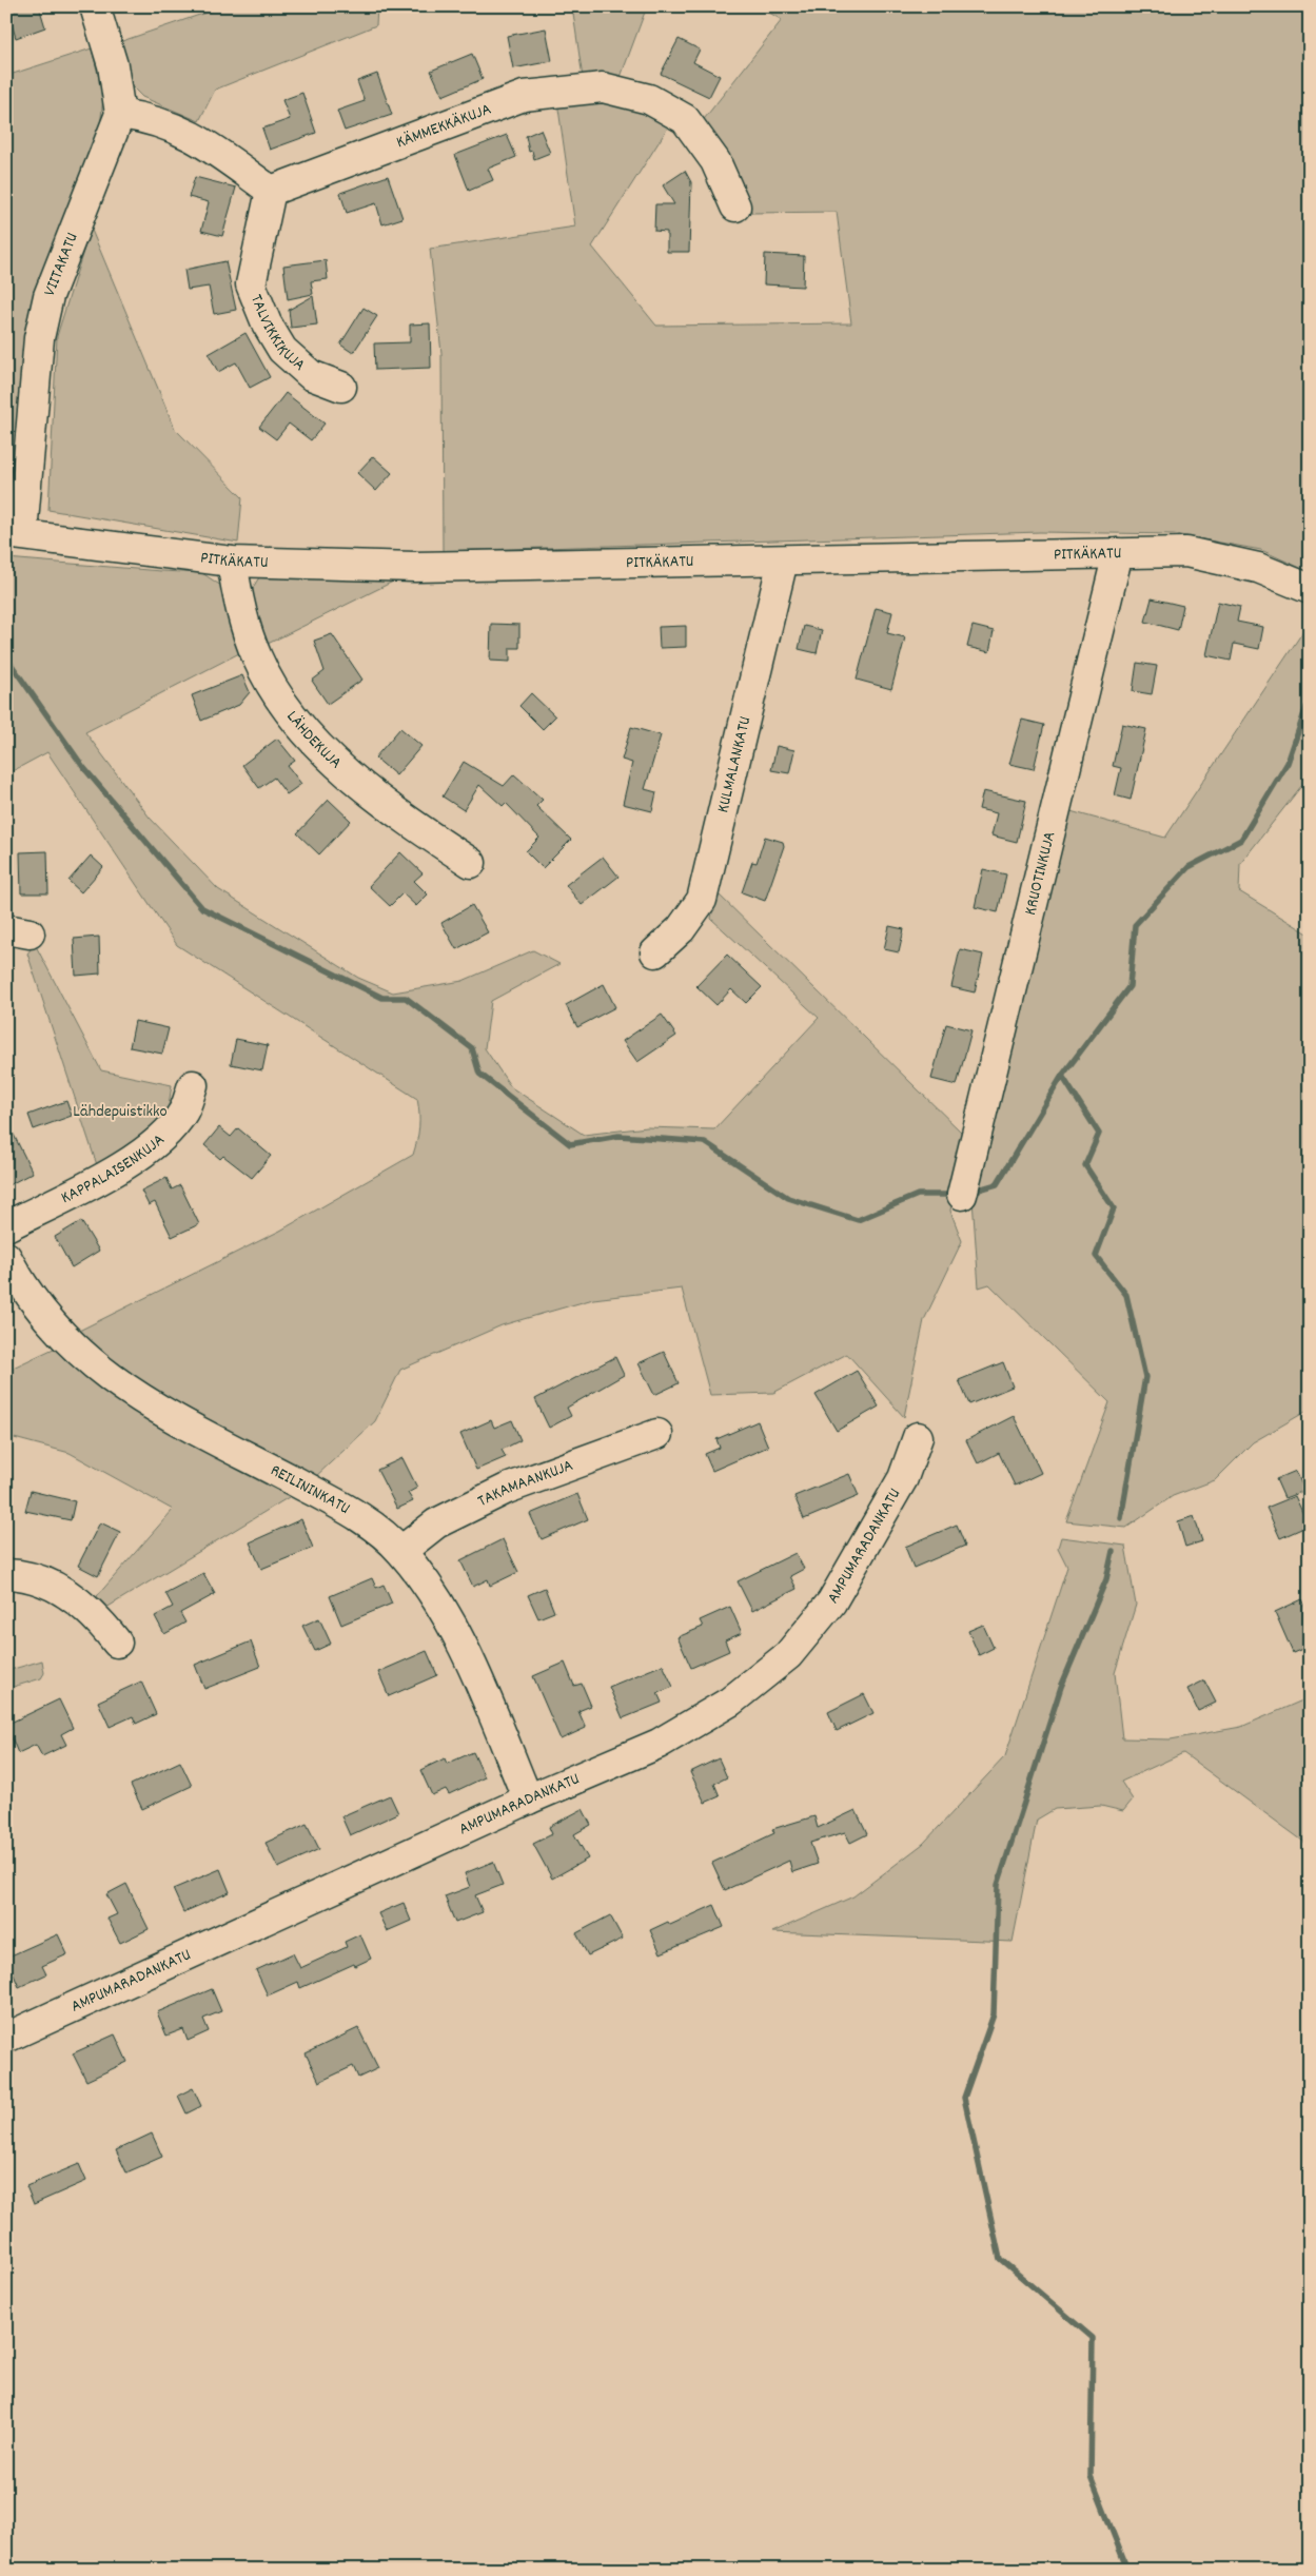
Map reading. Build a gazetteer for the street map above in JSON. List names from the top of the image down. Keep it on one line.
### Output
{"streets":{"street":["KÄMMEKKÄKUJA","VIITAKATU","TALVIKKIKUJA","PITKÄKATU","LÄHDEKUJA","KULMALANKATU","KRUOTINKUJA","KAPPALAISENKUJA","TAKAMAANKUJA","REILININKATU","AMPUMARADANKATU"]},"crossings":[["KÄMMEKKÄKUJA","TALVIKKIKUJA"],["VIITAKATU","PITKÄKATU"],["PITKÄKATU","LÄHDEKUJA"],["PITKÄKATU","KULMALANKATU"],["PITKÄKATU","KRUOTINKUJA"],["TAKAMAANKUJA","REILININKATU"],["REILININKATU","AMPUMARADANKATU"]],"parks":["Lähdepuistikko"]}
